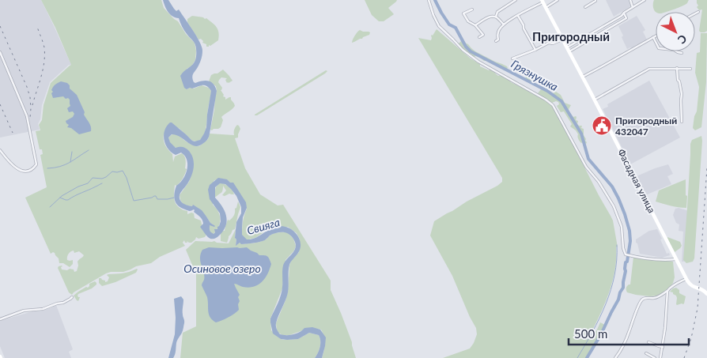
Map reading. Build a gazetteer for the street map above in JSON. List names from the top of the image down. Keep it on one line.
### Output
{"streets":{"main road":["Фасадная улица"]},"districts":["Пригородный"],"water":["Грязнушка","Свияга","Осиновое озеро"],"places":{"public building":["Пригородный 432047"]},"scale_bar":"500 m","north":"bottom right"}
